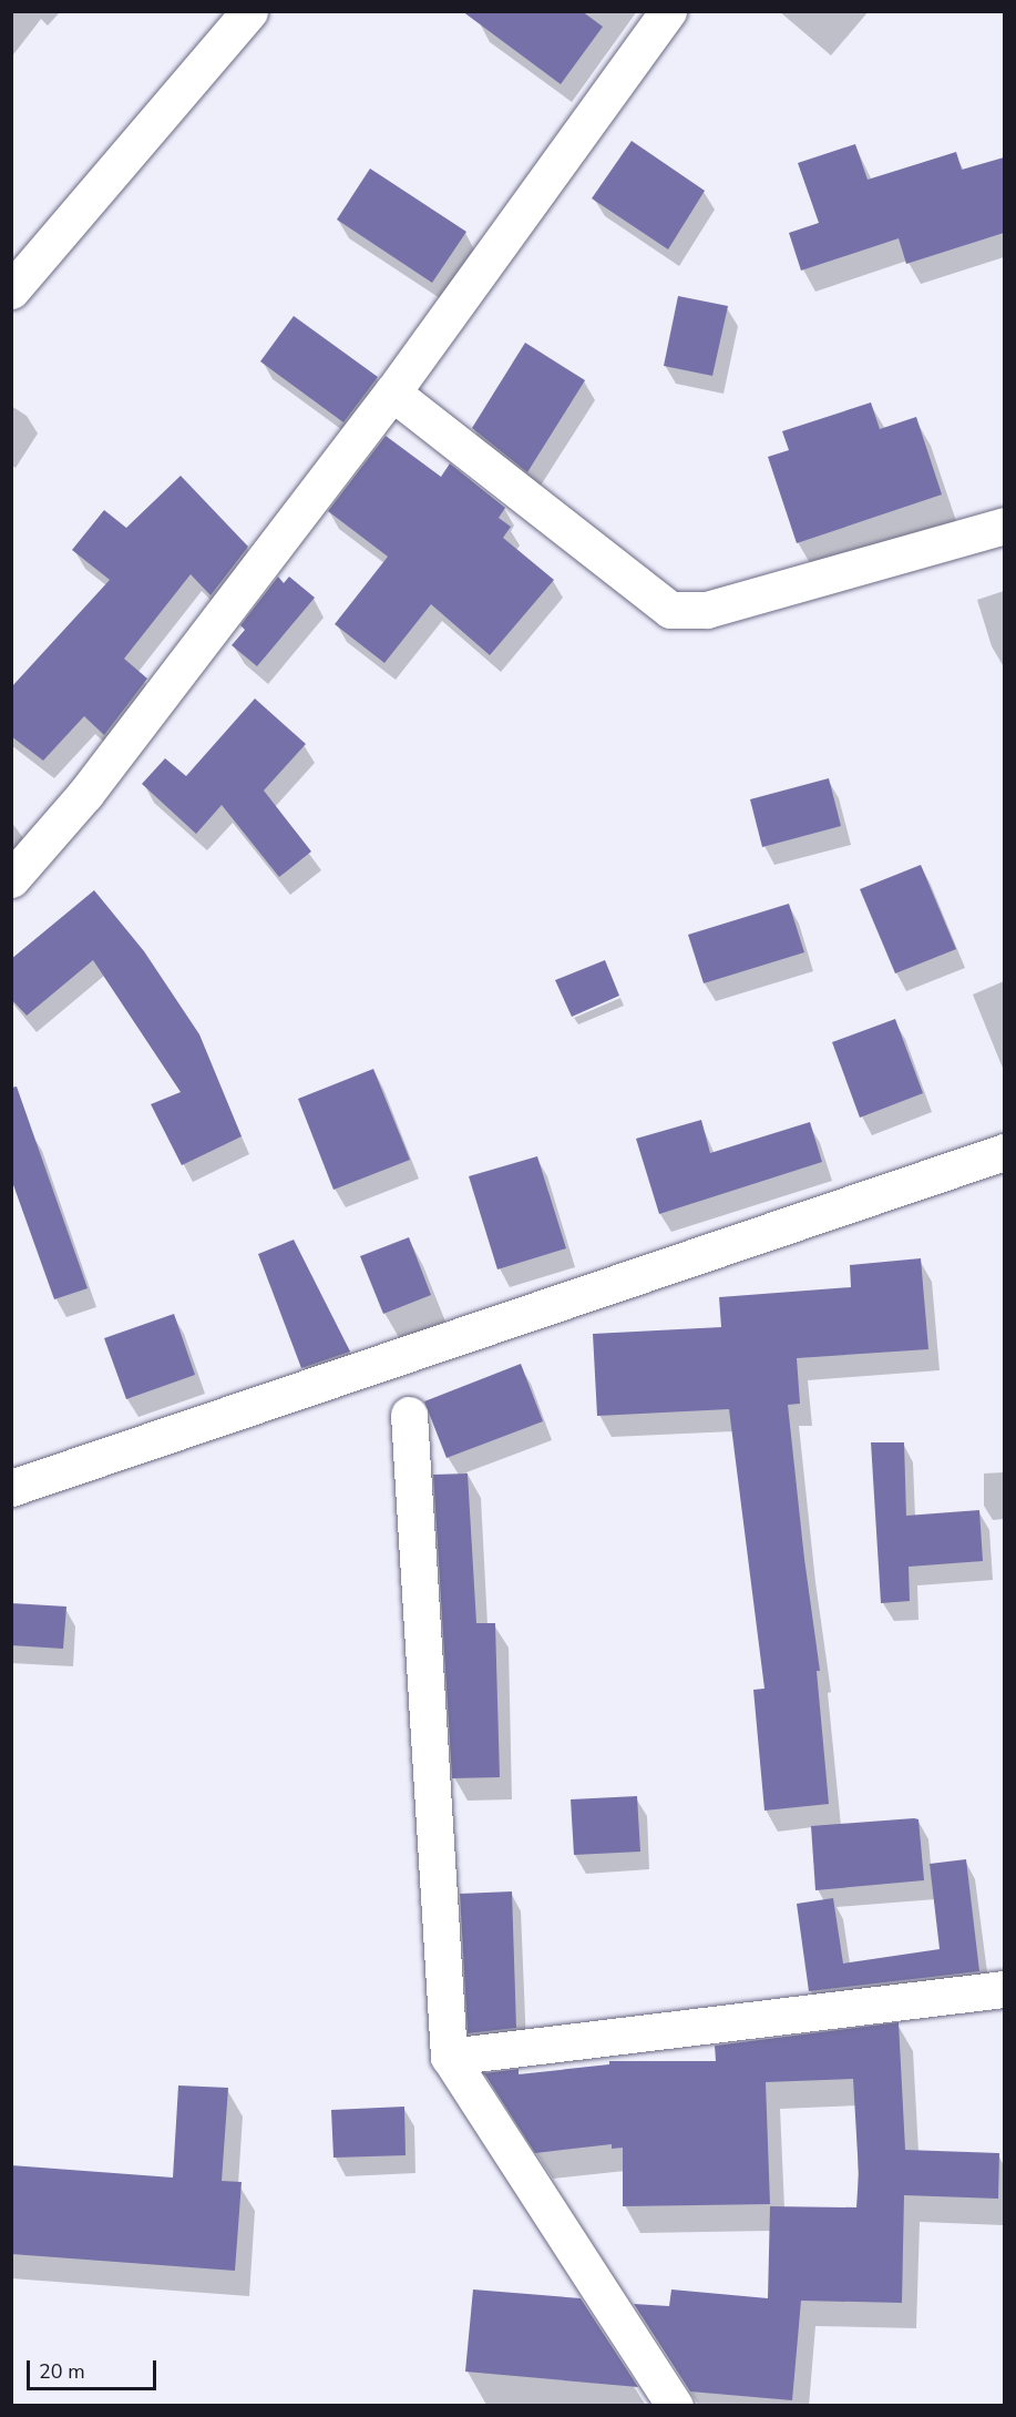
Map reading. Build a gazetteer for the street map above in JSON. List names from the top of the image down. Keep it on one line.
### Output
{"scale_bar":"20 m"}
